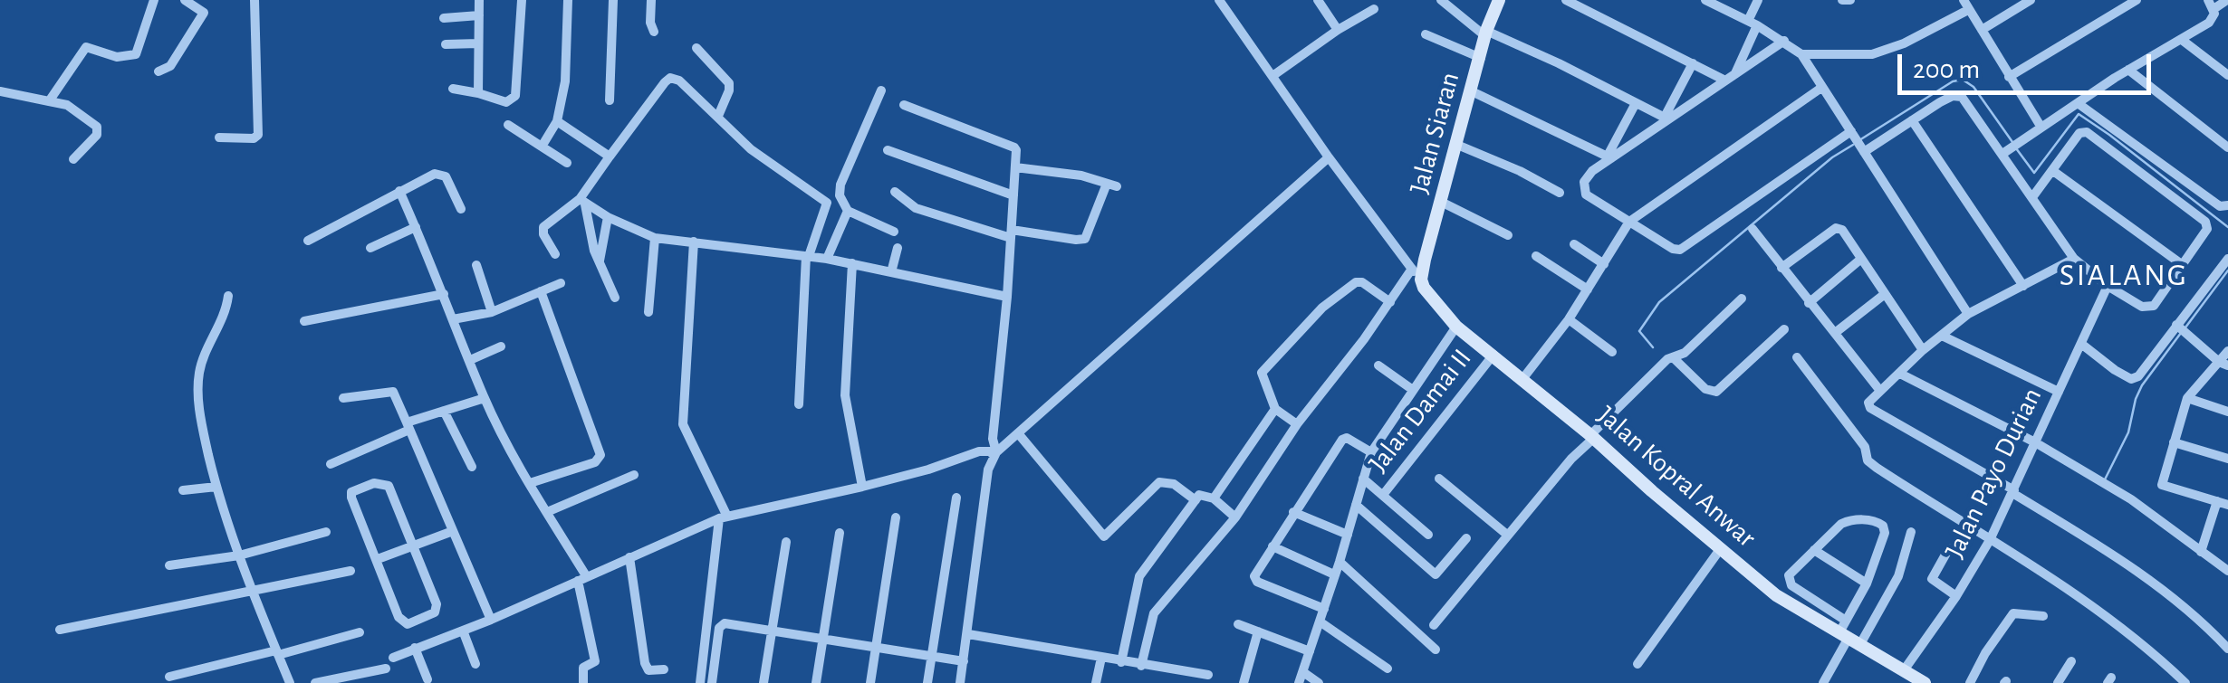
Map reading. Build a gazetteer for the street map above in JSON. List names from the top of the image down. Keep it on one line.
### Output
{"streets":{"street":["Jalan Siaran","Jalan Damai II","Jalan Payo Durian","Jalan Kopral Anwar"]},"crossings":[["Jalan Siaran","Jalan Kopral Anwar"],["Jalan Damai II","Jalan Kopral Anwar"],["Jalan Payo Durian","Jalan Kopral Anwar"]],"districts":["SIALANG"],"scale_bar":"200 m"}
